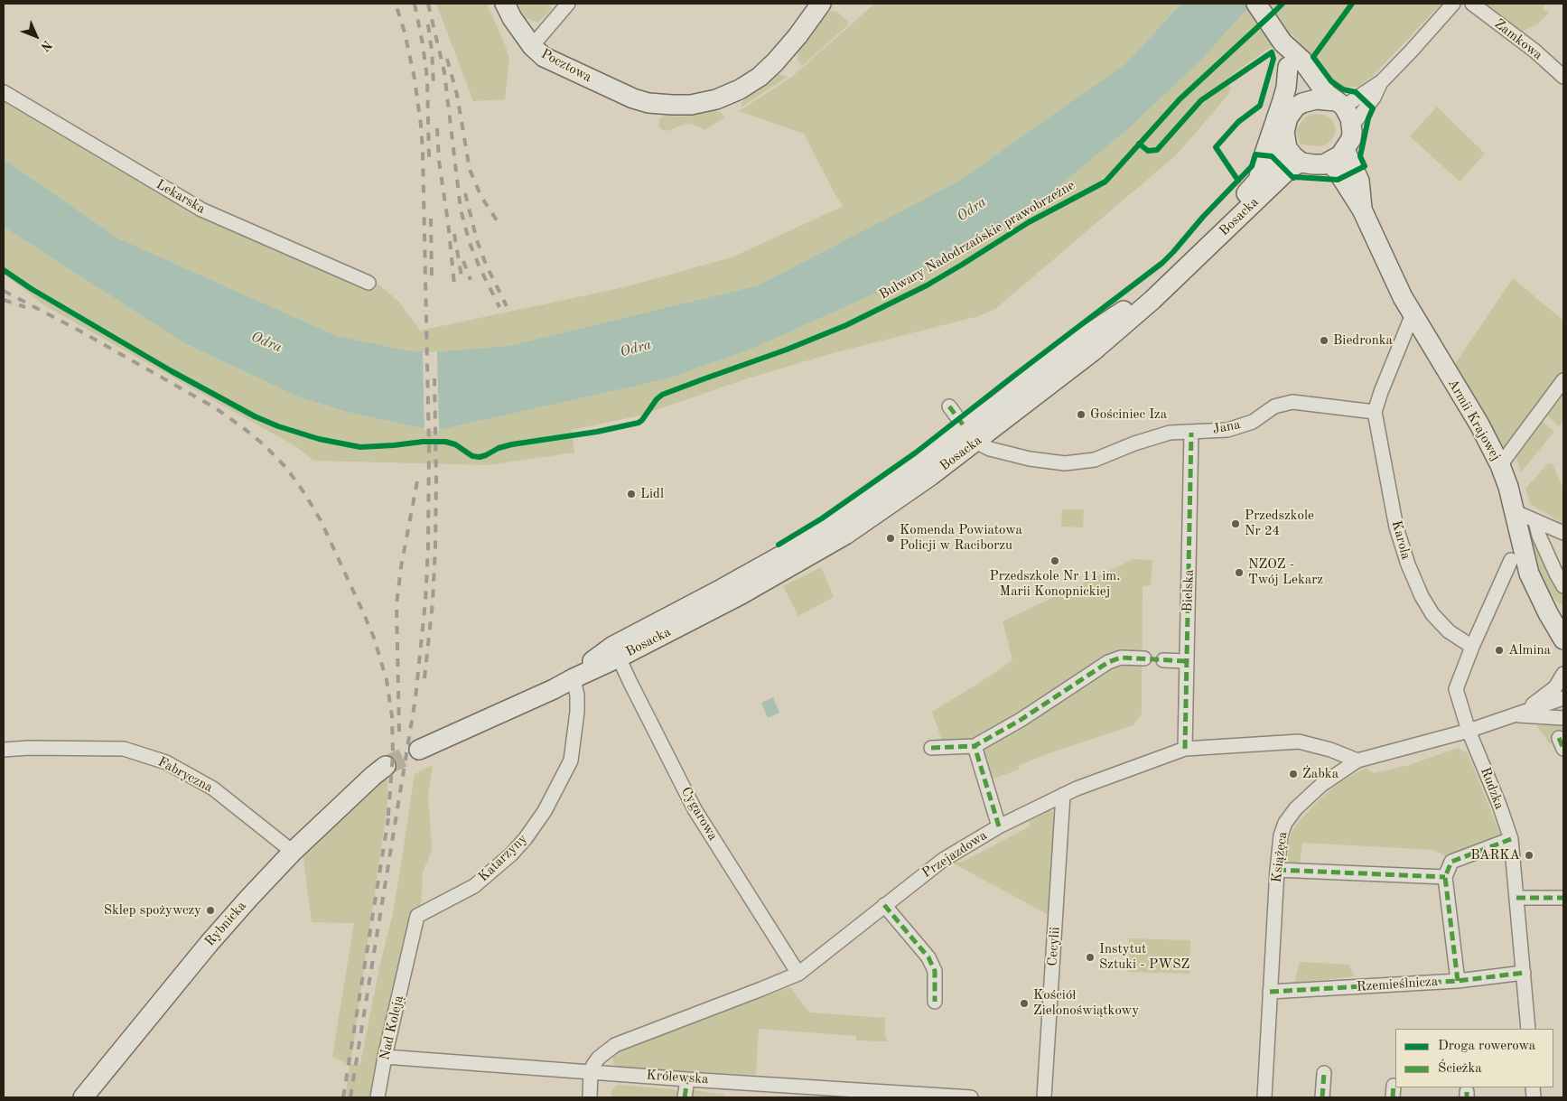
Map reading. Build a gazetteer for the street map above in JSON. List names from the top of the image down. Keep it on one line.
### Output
{"streets":{"street":["Zamkowa","Pocztowa","Lekarska","Bosacka","Armii Krajowej","Jana","Karola","Bielska","Fabryczna","Rudzka","Cygarowa","Przejazdowa","Książęca","Katarzyny","Rybnicka","Cecylii","Rzemieślnicza","Nad Koleją","Królewska"],"cycle path":["Bulwary Nadodrzańskie prawobrzeżne"]},"crossings":[["Bosacka","Armii Krajowej"],["Bosacka","Jana"],["Bosacka","Cygarowa"],["Bosacka","Katarzyny"],["Jana","Karola"],["Jana","Bielska"],["Karola","Rudzka"],["Bielska","Przejazdowa"],["Fabryczna","Rybnicka"],["Rudzka","Książęca"],["Rudzka","Rzemieślnicza"],["Cygarowa","Przejazdowa"],["Przejazdowa","Książęca"],["Przejazdowa","Cecylii"],["Przejazdowa","Królewska"],["Książęca","Rzemieślnicza"],["Katarzyny","Nad Koleją"],["Nad Koleją","Królewska"]],"water":["Odra"],"places":["Biedronka","Gościniec Iza","Lidl","Przedszkole Nr 24","Komenda Powiatowa Policji w Raciborzu","Przedszkole Nr 11 im. Marii Konopnickiej","NZOZ - Twój Lekarz","Almina","Żabka","BARKA","Sklep spożywczy","Instytut Sztuki - PWSZ","Kościół Zielonoświątkowy"],"legend":["Droga rowerowa","Ścieżka"],"north":"bottom right"}
